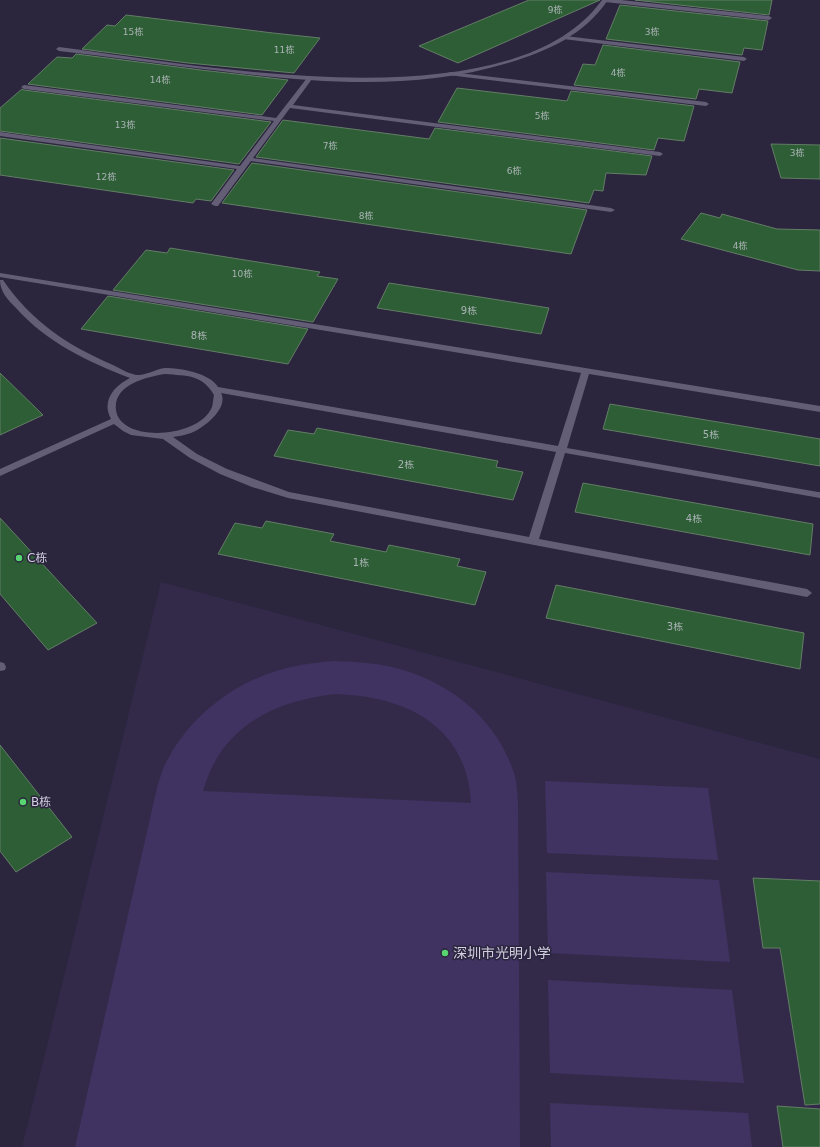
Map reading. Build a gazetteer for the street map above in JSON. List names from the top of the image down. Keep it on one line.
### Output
{"places":["C栋","B栋","深圳市光明小学"],"house_numbers":["9栋","15栋","3栋","11栋","4栋","14栋","5栋","13栋","7栋","3栋","6栋","12栋","8栋","4栋","10栋","9栋","8栋","5栋","2栋","4栋","1栋","3栋"]}
